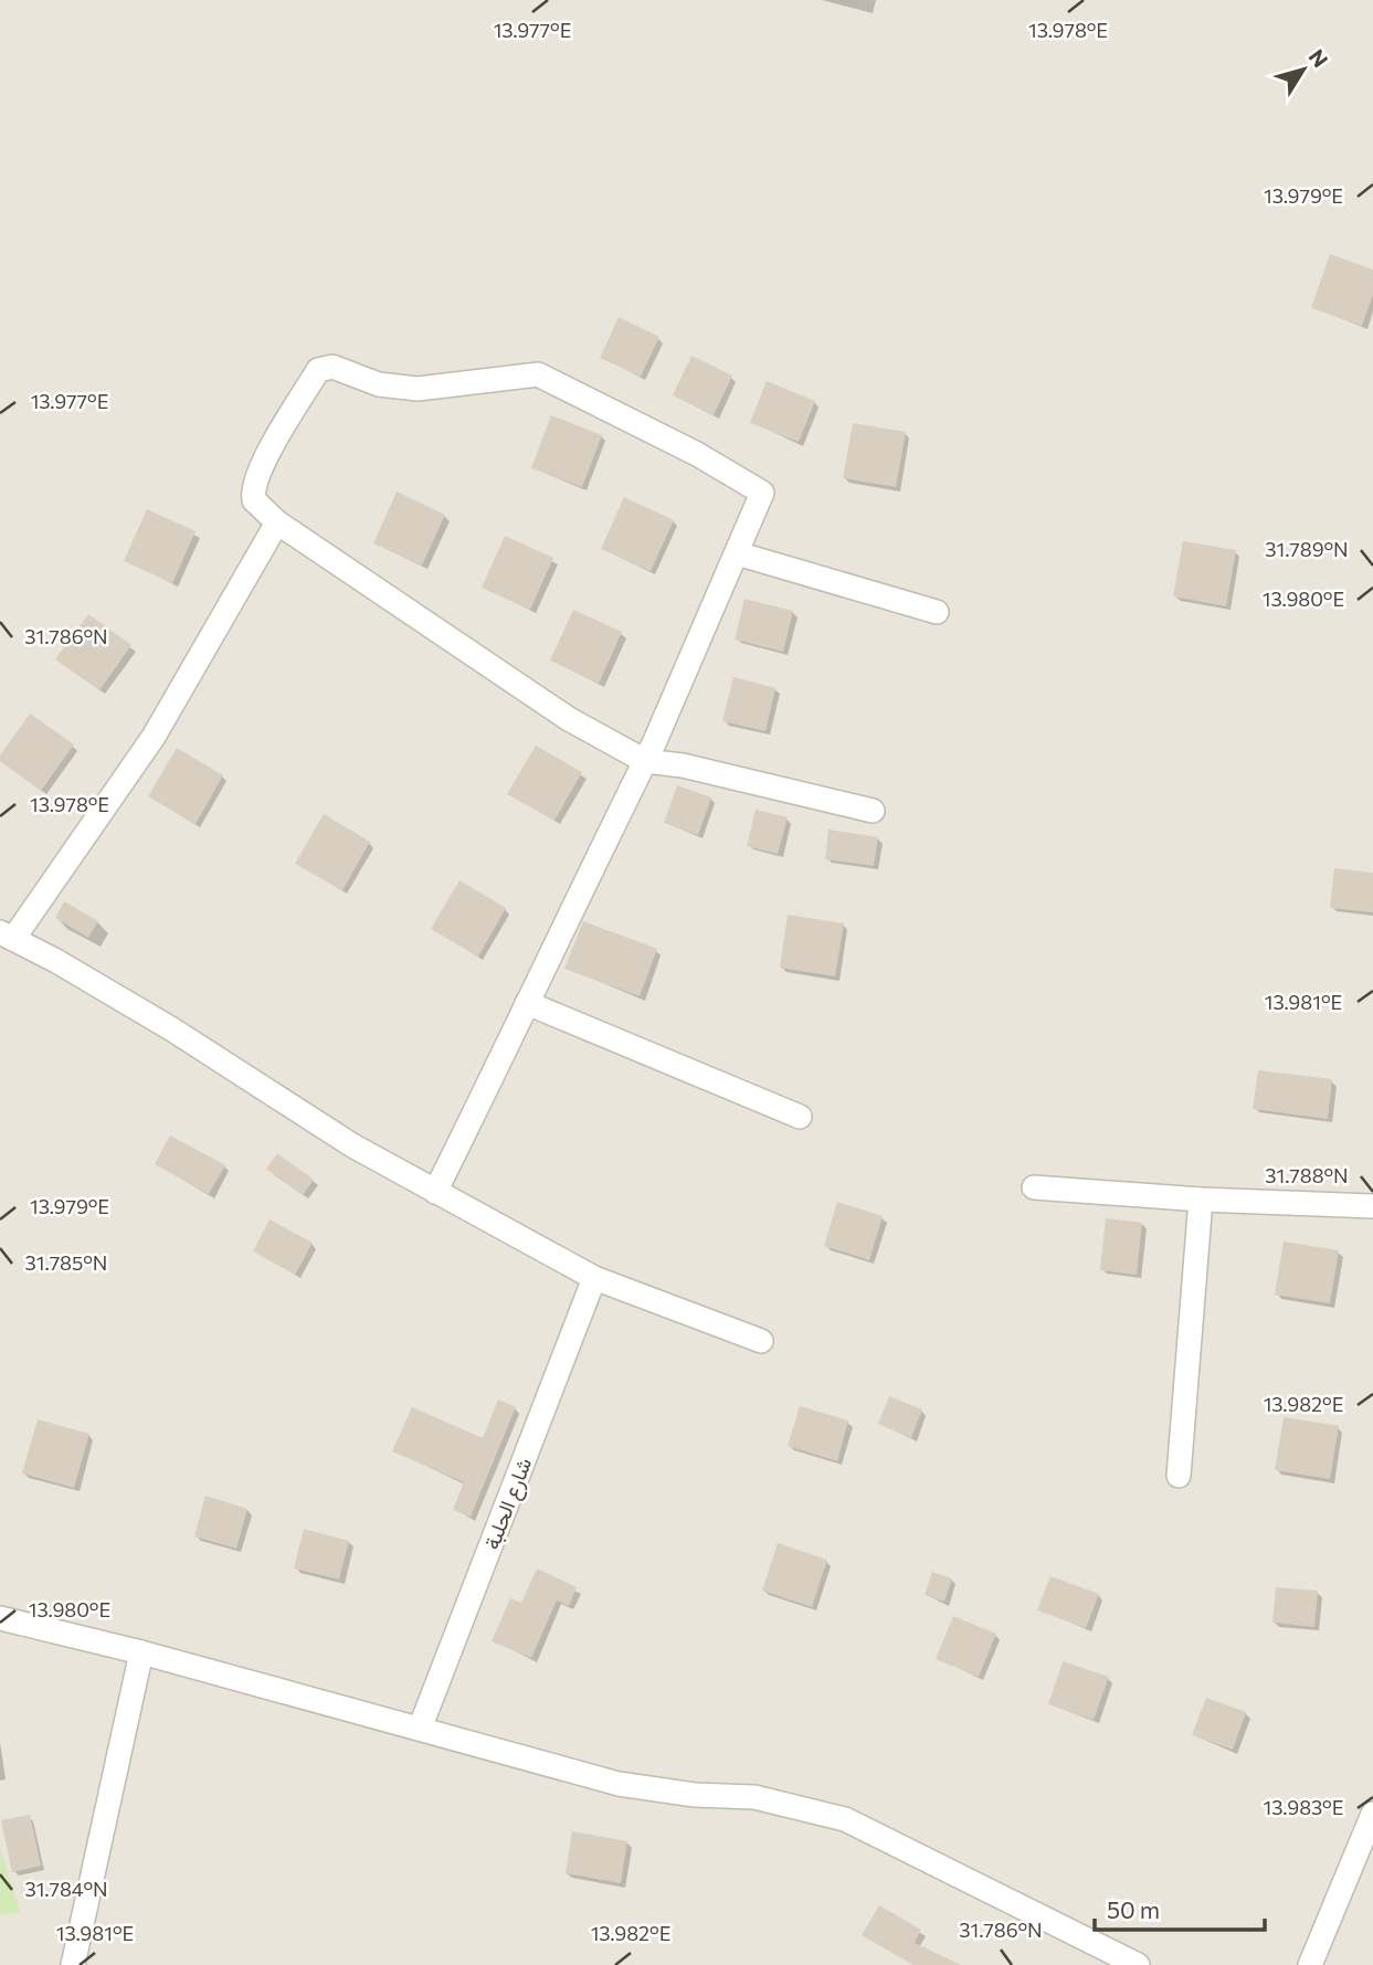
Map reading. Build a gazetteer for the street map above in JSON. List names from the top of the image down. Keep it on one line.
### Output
{"streets":{"street":["شارع الحلبة"]},"scale_bar":"50 m","north":"top right","coordinates":["13.977°E","13.978°E","13.979°E","31.789°N","13.980°E","31.786°N","13.981°E","31.788°N","31.785°N","13.982°E","13.983°E","31.784°N"]}
